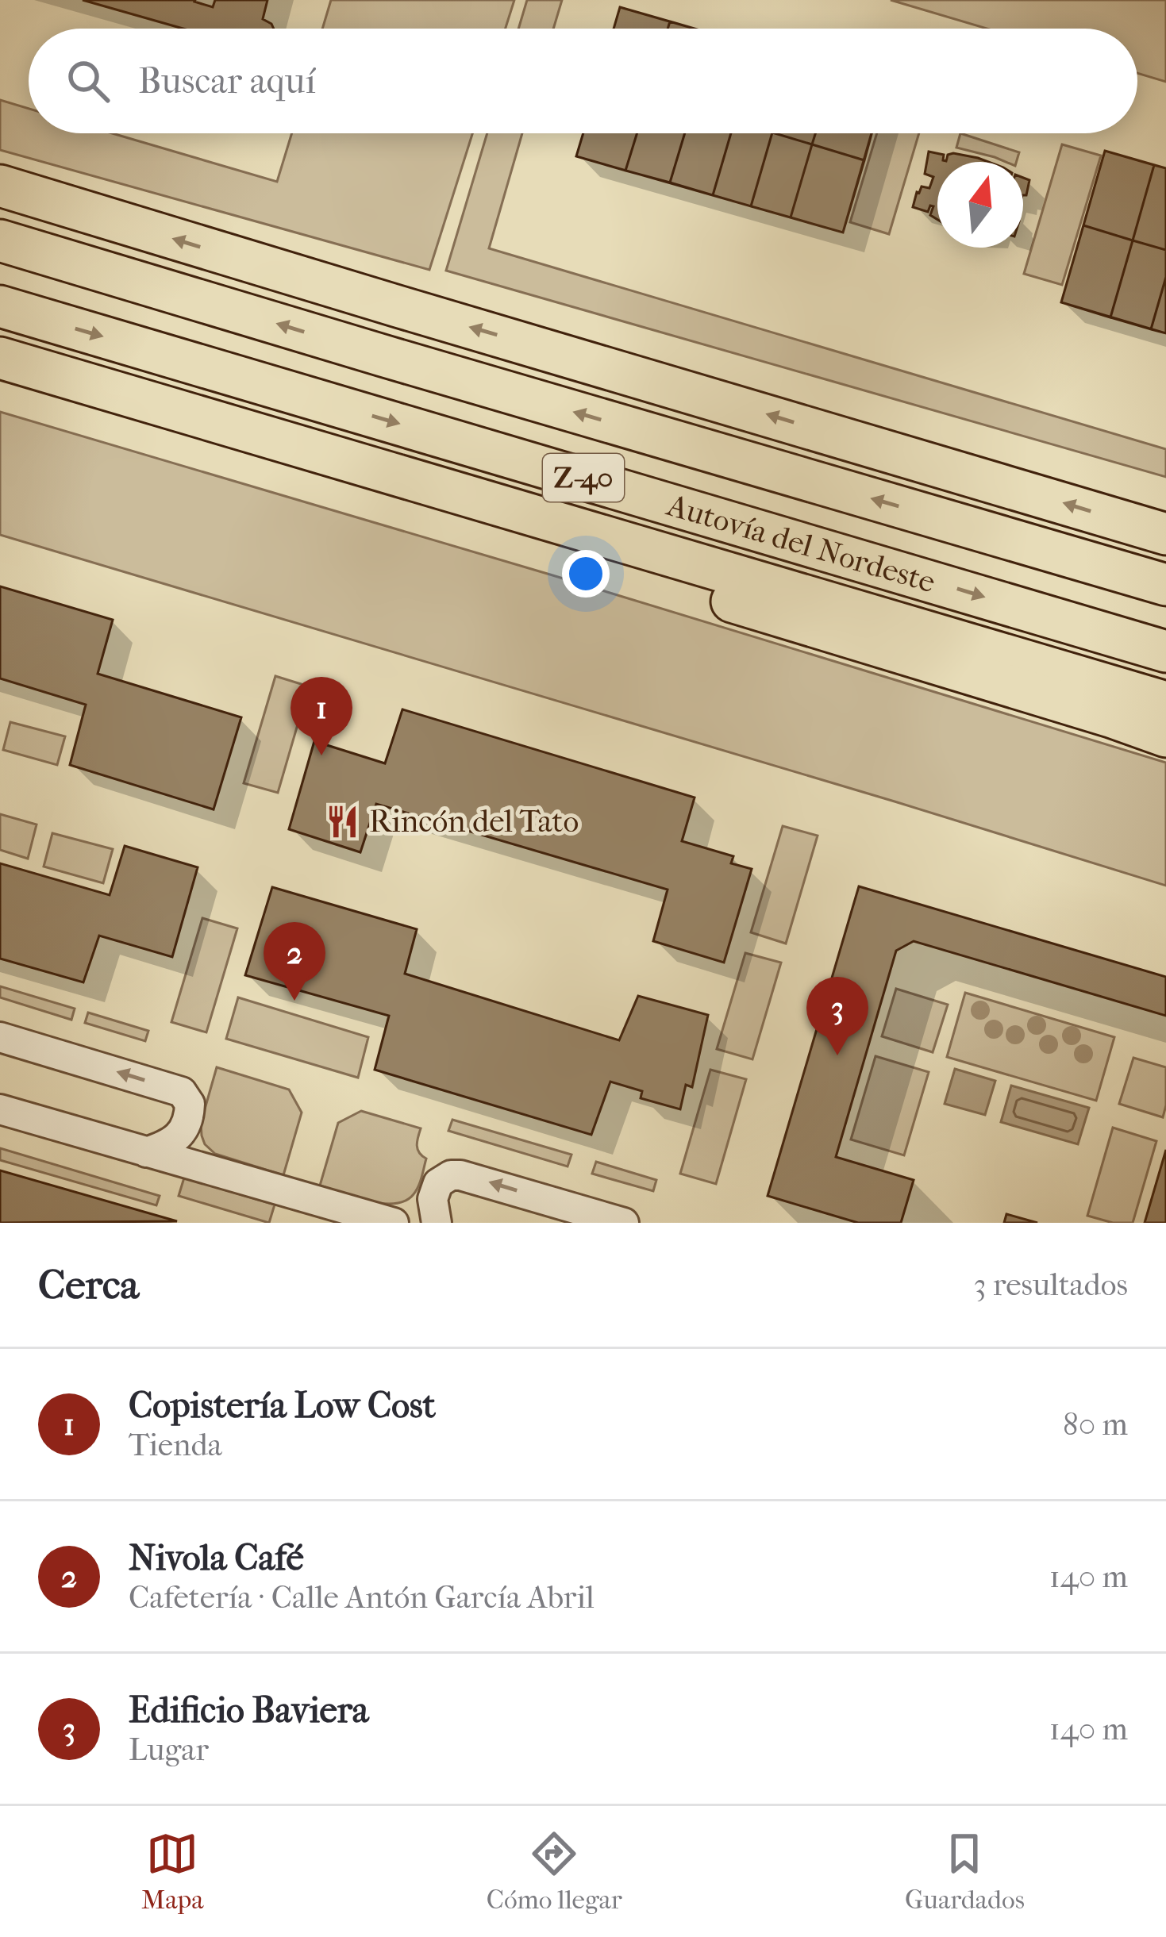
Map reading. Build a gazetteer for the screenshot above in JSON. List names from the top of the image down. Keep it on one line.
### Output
{"streets":{"highway":["Z-40","Autovía del Nordeste"]},"places":{"restaurant":["Rincón del Tato"]},"north":"top","page":{"search":"Buscar aquí","pins":["1","2","3"],"heading":["Cerca","3 resultados"],"list":[{"mark":"1","name":"Copistería Low Cost","note":"Tienda","value":"80 m"},{"mark":"2","name":"Nivola Café","note":"Cafetería · Calle Antón García Abril","value":"140 m"},{"mark":"3","name":"Edificio Baviera","note":"Lugar","value":"140 m"}],"nav":["Mapa","Cómo llegar","Guardados"]}}
